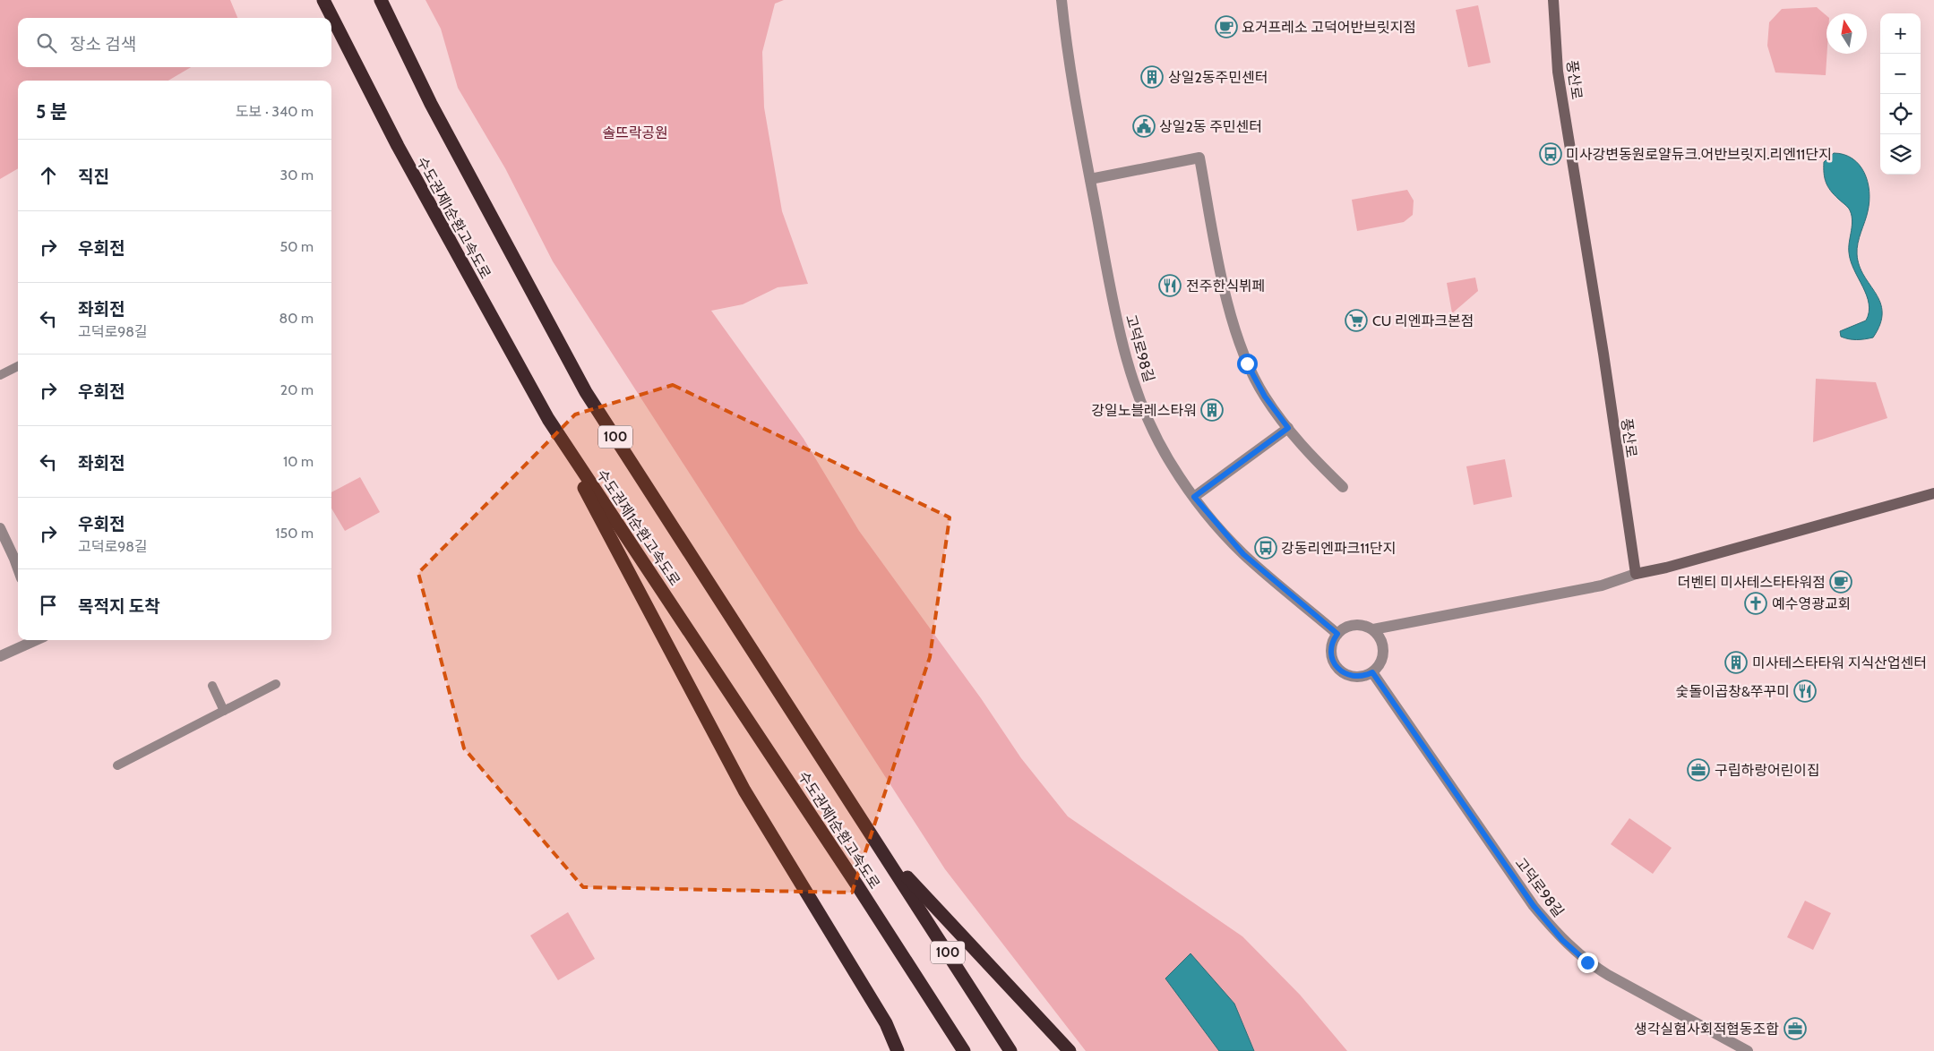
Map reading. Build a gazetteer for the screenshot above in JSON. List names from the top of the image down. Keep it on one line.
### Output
{"streets":{"highway":["수도권제1순환고속도로","100"],"street":["풍산로","고덕로98길"]},"parks":["솔뜨락공원"],"places":{"cafe":["요거프레소 고덕어반브릿지점","더벤티 미사테스타타워점"],"building":["상일2동주민센터","강일노블레스타워","미사테스타타워 지식산업센터"],"public building":["상일2동 주민센터"],"bus stop":["미사강변동원로얄듀크.어반브릿지.리엔11단지","강동리엔파크11단지"],"restaurant":["전주한식뷔페","숯돌이곱창&쭈꾸미"],"supermarket":["CU 리엔파크본점"],"church":["예수영광교회"],"office":["구립하랑어린이집","생각실험사회적협동조합"]},"north":"top","page":{"map_buttons":["+","−"],"search":"장소 검색","heading":["5 분","도보 · 340 m"],"list":[["직진","30 m"],["우회전","50 m"],["좌회전","고덕로98길","80 m"],["우회전","20 m"],["좌회전","10 m"],["우회전","고덕로98길","150 m"],"목적지 도착"]}}
